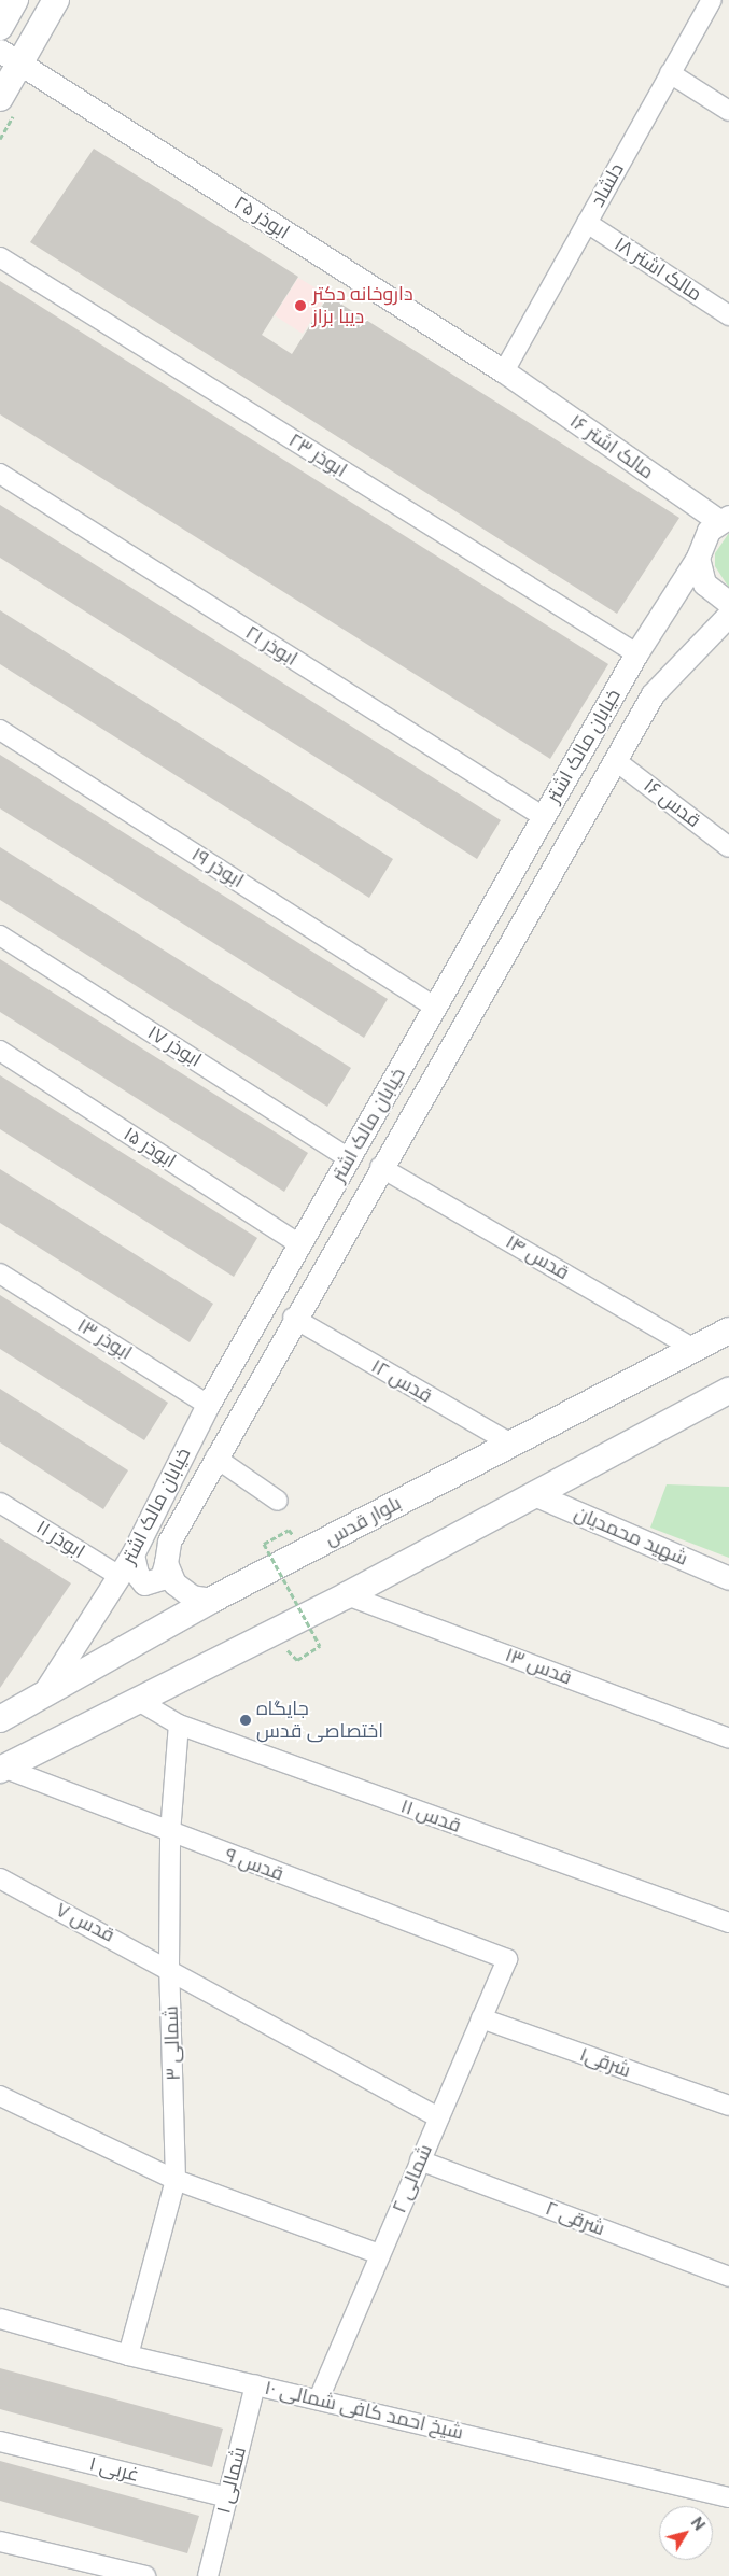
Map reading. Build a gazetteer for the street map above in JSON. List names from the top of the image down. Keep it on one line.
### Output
{"streets":{"main road":["بلوار قدس"],"street":["دلشاد","ابوذر ۲۵","مالک اشتر ۱۸","مالک اشتر ۱۶","ابوذر ۲۳","ابوذر ۲۱","خیابان مالک اشتر","قدس ۱۶","ابوذر ۱۹","ابوذر ۱۷","ابوذر ۱۵","قدس ۱۴","ابوذر ۱۳","قدس ۱۲","شهید محمدیان","ابوذر ۱۱","قدس ۱۳","قدس ۱۱","قدس ۹","قدس ۷","شمالی ۳","شرقی۱","شمالی ۲","شرقی ۲","شیخ احمد کافی شمالی ۱۰","۱ غربی","۱ شمالی"]},"crossings":[["دلشاد","ابوذر ۲۵"],["دلشاد","مالک اشتر ۱۸"],["دلشاد","مالک اشتر ۱۶"],["ابوذر ۲۵","مالک اشتر ۱۶"],["مالک اشتر ۱۶","خیابان مالک اشتر"],["ابوذر ۲۳","خیابان مالک اشتر"],["ابوذر ۲۱","خیابان مالک اشتر"],["خیابان مالک اشتر","قدس ۱۶"],["خیابان مالک اشتر","ابوذر ۱۹"],["خیابان مالک اشتر","ابوذر ۱۷"],["خیابان مالک اشتر","ابوذر ۱۵"],["خیابان مالک اشتر","قدس ۱۴"],["خیابان مالک اشتر","ابوذر ۱۳"],["خیابان مالک اشتر","قدس ۱۲"],["خیابان مالک اشتر","بلوار قدس"],["خیابان مالک اشتر","ابوذر ۱۱"],["قدس ۱۴","بلوار قدس"],["قدس ۱۲","بلوار قدس"],["قدس ۱۱","شمالی ۳"],["قدس ۹","شمالی ۳"],["قدس ۹","شمالی ۲"],["قدس ۷","شمالی ۳"],["قدس ۷","شمالی ۲"],["شمالی ۳","شیخ احمد کافی شمالی ۱۰"],["شرقی۱","شمالی ۲"],["شمالی ۲","شرقی ۲"],["شمالی ۲","شیخ احمد کافی شمالی ۱۰"],["شیخ احمد کافی شمالی ۱۰","۱ شمالی"],["۱ غربی","۱ شمالی"]],"places":["داروخانه دکتر دیبا بزاز","جایگاه اختصاصی قدس"],"north":"top right"}
